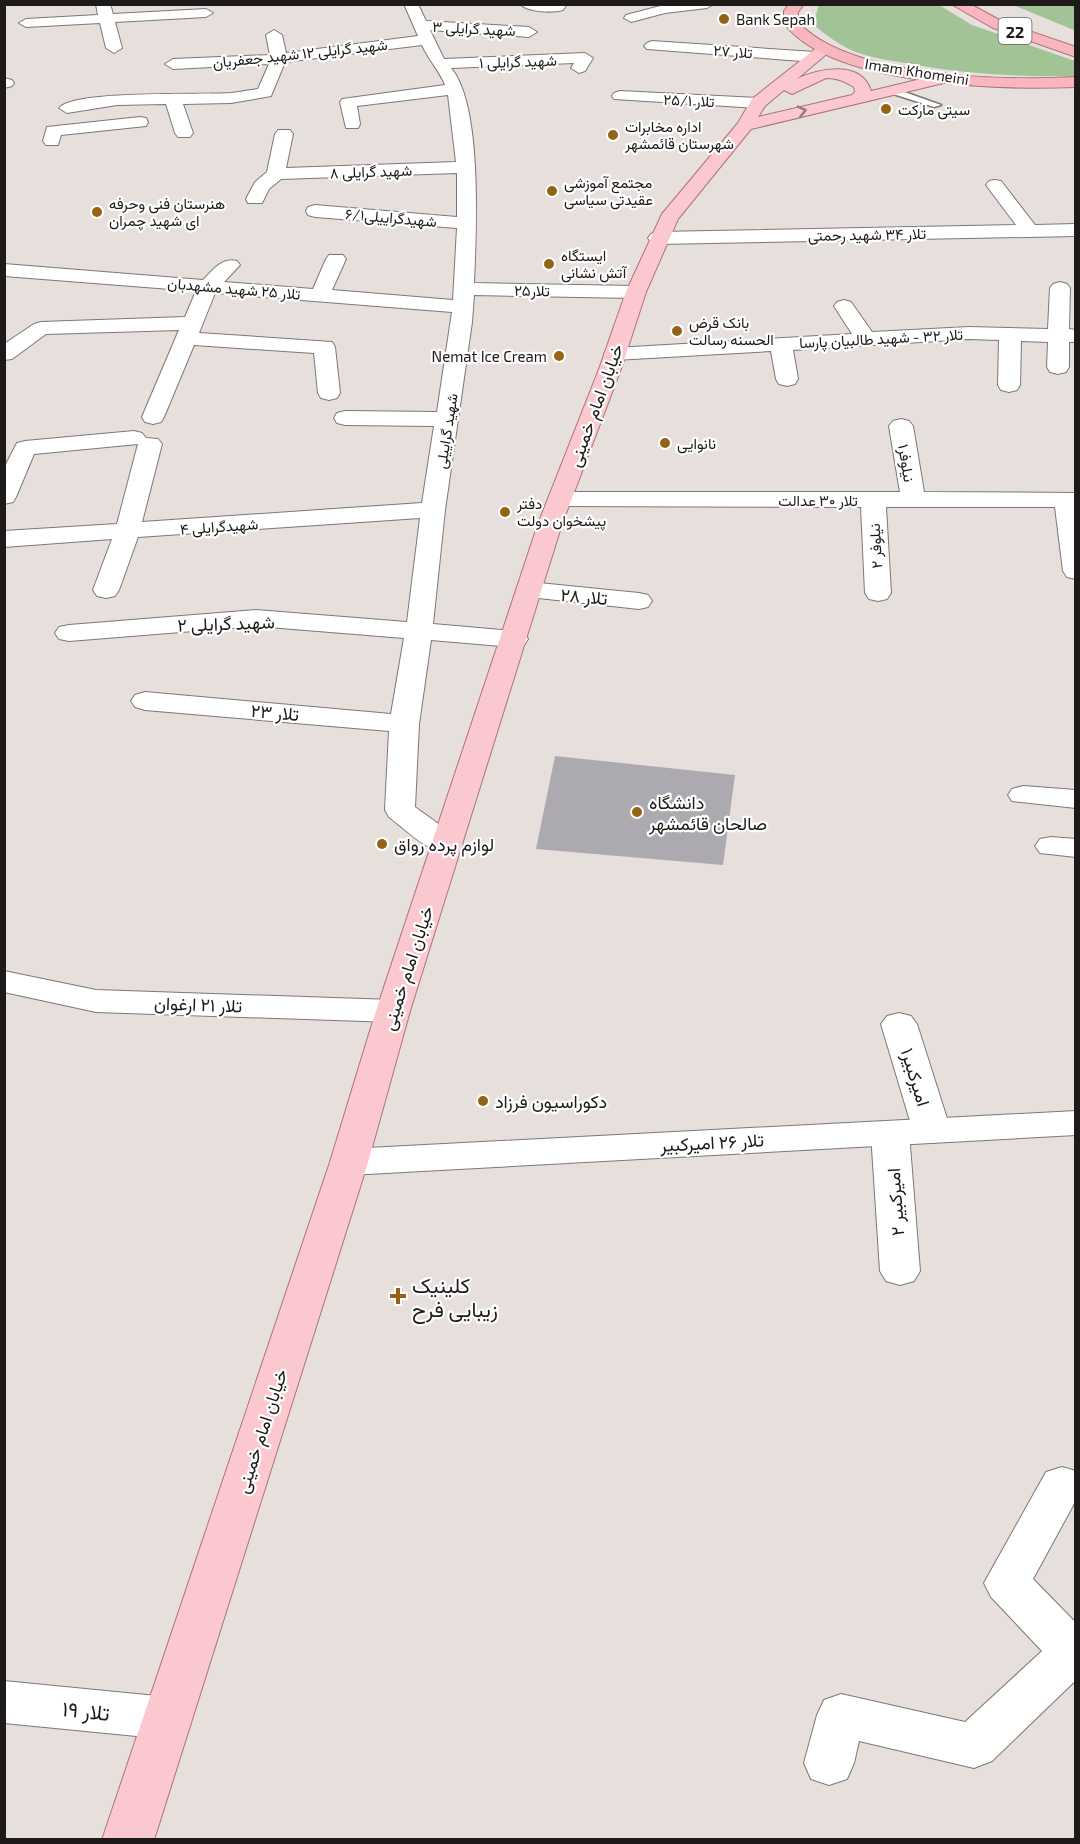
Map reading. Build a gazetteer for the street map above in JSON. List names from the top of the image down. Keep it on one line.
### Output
{"streets":{"highway":["22","Imam Khomeini"],"main road":["خیابان امام خمینی"],"street":["شهید گرایلی ۳","تلار ۲۷","شهید گرایلی ۱۲ شهید جعفریان","شهید گرایلی ۱","تلار ۲۵/۱","شهید گرایلی ۸","شهیدگراییلی۶/۱","تلار ۳۴ شهید رحمتی","تلار ۲۵ شهید مشهدبان","تلار۲۵","تلار ۳۲ - شهید طالبیان پارسا","شهید گراییلی","نیلوفر۱","تلار ۳۰ عدالت","شهیدگرایلی ۴","نیلوفر ۲","تلار ۲۸","شهید گرایلی ۲","تلار ۲۳","تلار ۲۱ ارغوان","امیرکبیر۱","تلار ۲۶ امیرکبیر","امیرکبیر ۲","تلار ۱۹"]},"crossings":[["شهید گرایلی ۳","شهید گرایلی ۱۲ شهید جعفریان"],["شهید گرایلی ۳","شهید گراییلی"],["تلار ۲۷","Imam Khomeini"],["تلار ۲۷","خیابان امام خمینی"],["شهید گرایلی ۱۲ شهید جعفریان","شهید گراییلی"],["شهید گرایلی ۱","شهید گراییلی"],["Imam Khomeini","خیابان امام خمینی"],["تلار ۲۵/۱","خیابان امام خمینی"],["شهید گرایلی ۸","شهید گراییلی"],["شهیدگراییلی۶/۱","شهید گراییلی"],["تلار ۳۴ شهید رحمتی","خیابان امام خمینی"],["تلار ۲۵ شهید مشهدبان","تلار۲۵"],["تلار ۲۵ شهید مشهدبان","شهید گراییلی"],["تلار۲۵","خیابان امام خمینی"],["تلار۲۵","شهید گراییلی"],["تلار ۳۲ - شهید طالبیان پارسا","خیابان امام خمینی"],["خیابان امام خمینی","شهید گراییلی"],["خیابان امام خمینی","تلار ۳۰ عدالت"],["خیابان امام خمینی","تلار ۲۸"],["خیابان امام خمینی","شهید گرایلی ۲"],["خیابان امام خمینی","تلار ۲۱ ارغوان"],["خیابان امام خمینی","تلار ۲۶ امیرکبیر"],["خیابان امام خمینی","تلار ۱۹"],["شهید گراییلی","شهیدگرایلی ۴"],["شهید گراییلی","شهید گرایلی ۲"],["شهید گراییلی","تلار ۲۳"],["نیلوفر۱","تلار ۳۰ عدالت"],["تلار ۳۰ عدالت","نیلوفر ۲"],["امیرکبیر۱","تلار ۲۶ امیرکبیر"],["تلار ۲۶ امیرکبیر","امیرکبیر ۲"]],"places":{"other":["Bank Sepah","سیتی مارکت","اداره مخابرات شهرستان قائمشهر","مجتمع آموزشی عقیدتی سیاسی","هنرستان فنی وحرفه ای شهید چمران","ایستگاه آتش نشانی","بانک قرض الحسنه رسالت","Nemat Ice Cream","نانوایی","دفتر پیشخوان دولت","دانشگاه صالحان قائمشهر","لوازم پرده رواق","دکوراسیون فرزاد"],"health":["کلینیک زیبایی فرح"]}}
